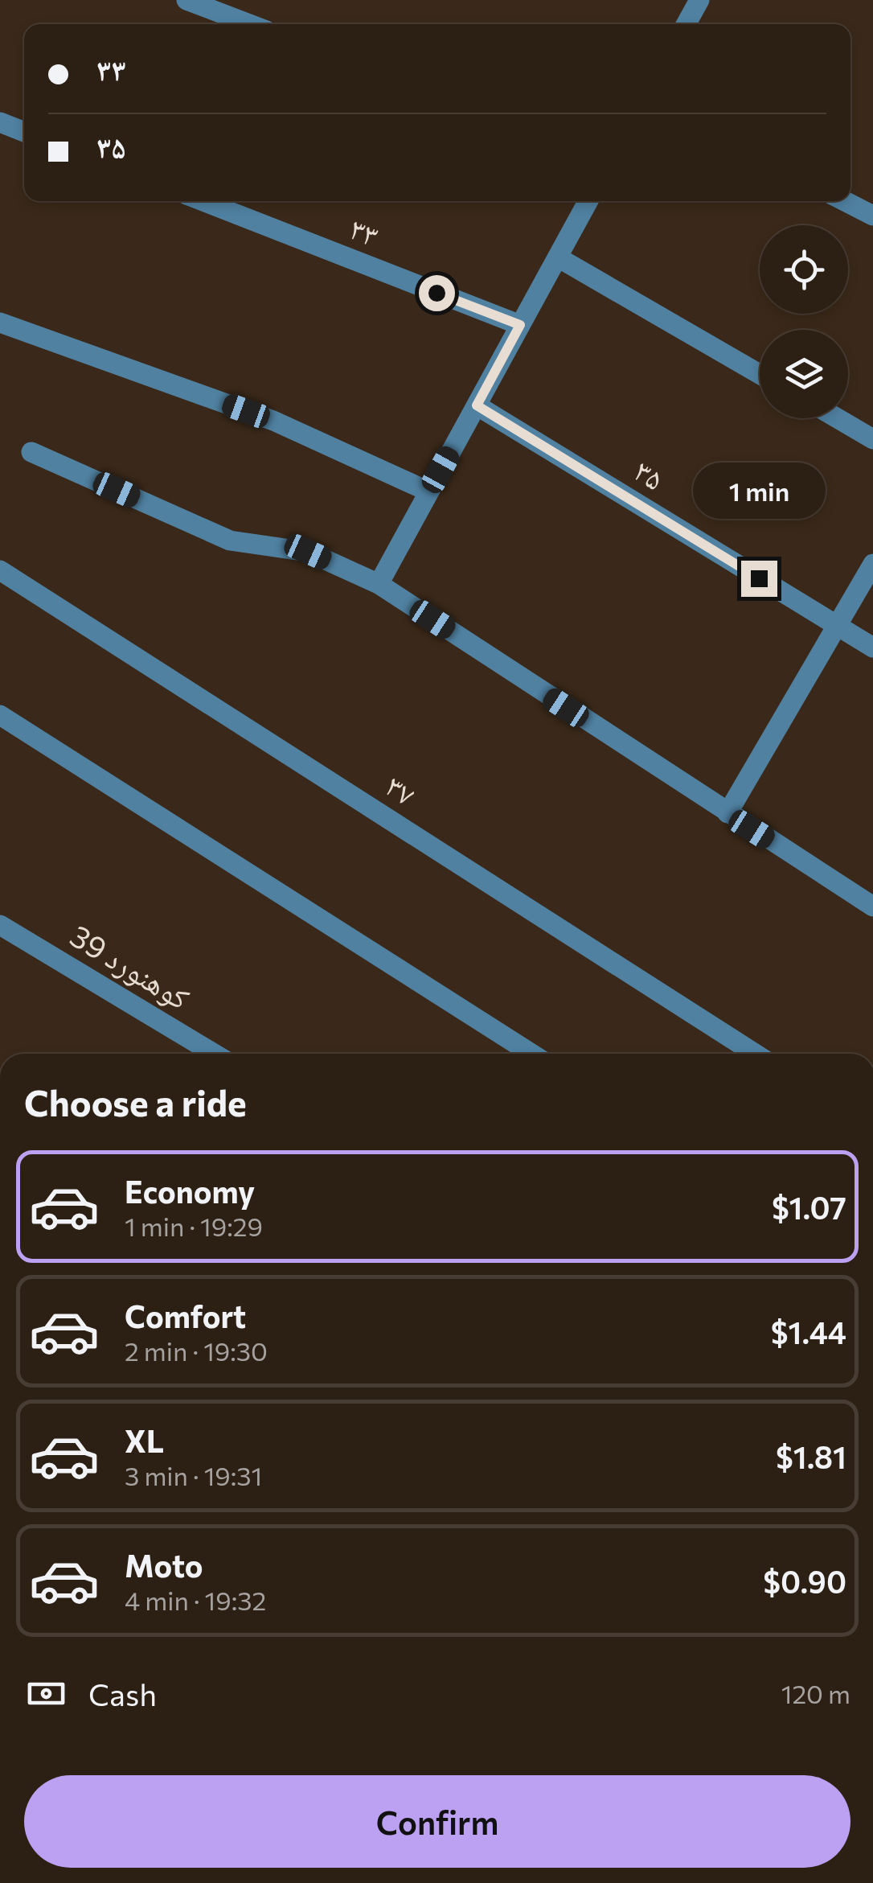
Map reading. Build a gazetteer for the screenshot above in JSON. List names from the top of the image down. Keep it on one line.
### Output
{"streets":{"street":["۳۳","۳۵","۳۷","کوهنورد 39"]},"page":{"banner":["۳۳","۳۵"],"bubble":"1 min","heading":"Choose a ride","list":[{"name":"Economy","note":"1 min · 19:29","value":"$1.07"},{"name":"Comfort","note":"2 min · 19:30","value":"$1.44"},{"name":"XL","note":"3 min · 19:31","value":"$1.81"},{"name":"Moto","note":"4 min · 19:32","value":"$0.90"}],"pay":["Cash","120 m"],"buttons":"Confirm"}}
